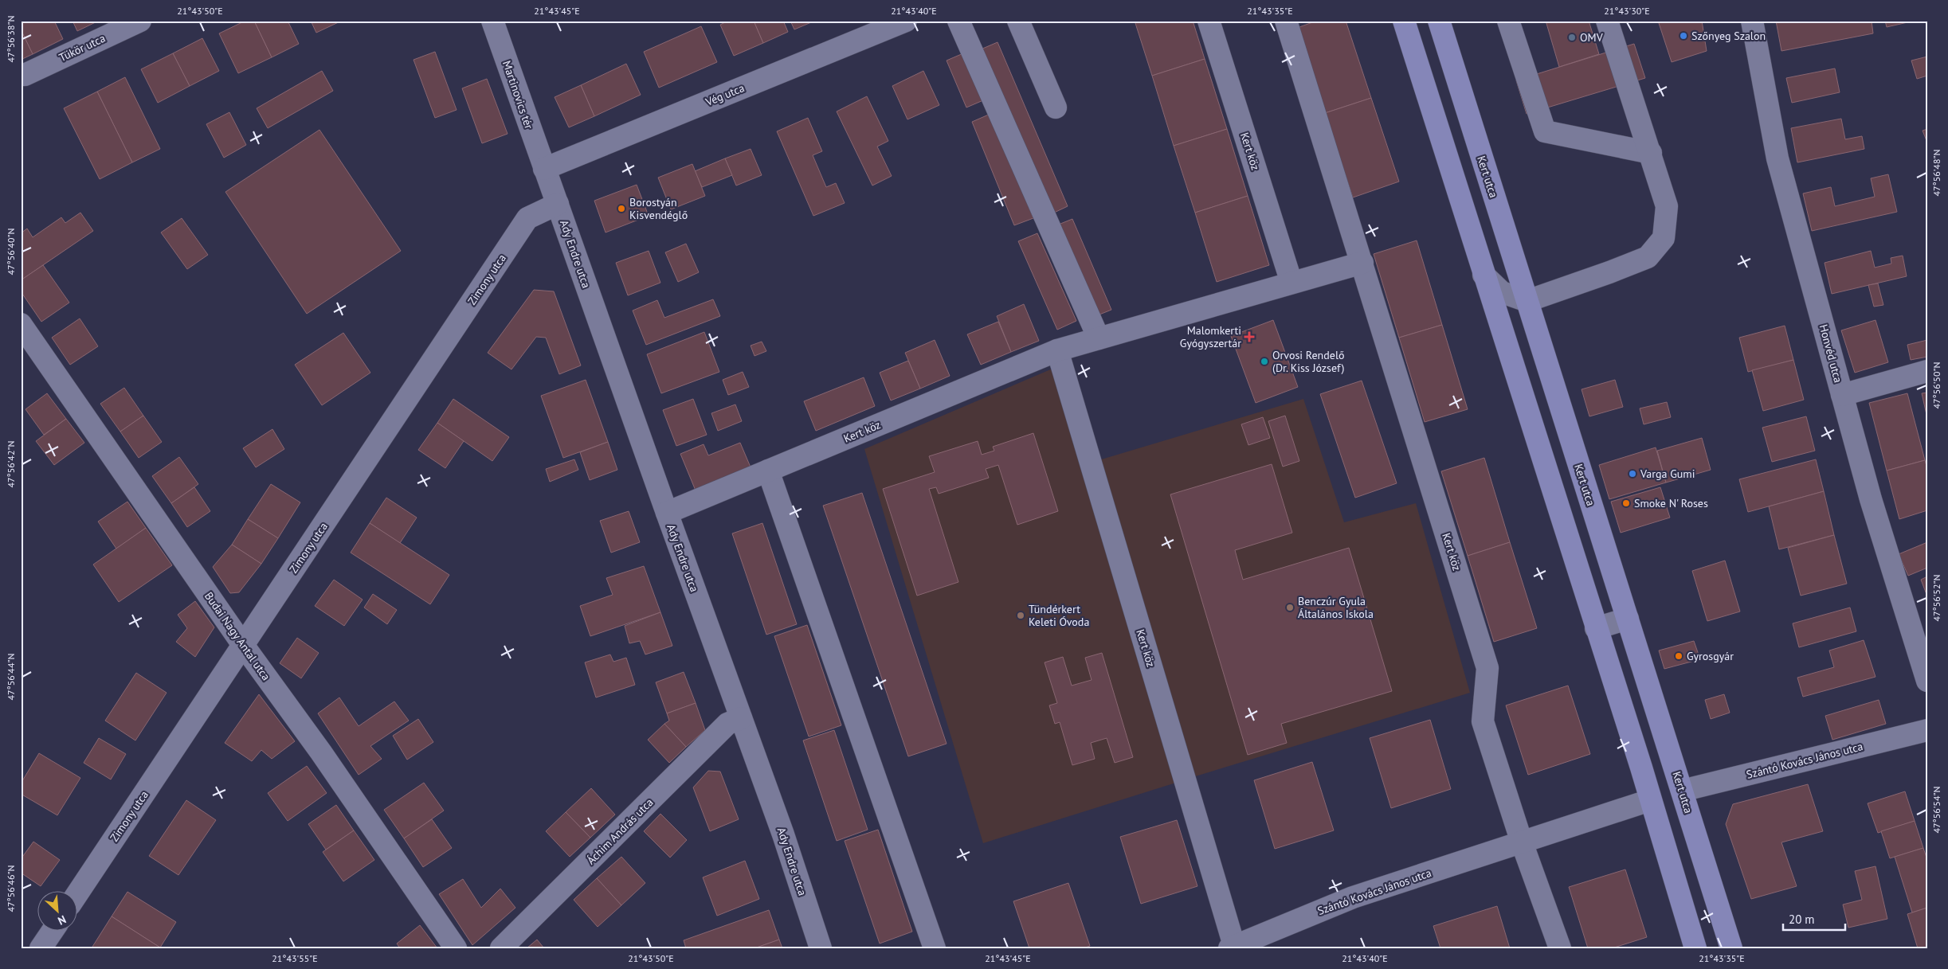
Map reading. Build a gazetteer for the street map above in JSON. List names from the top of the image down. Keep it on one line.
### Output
{"streets":{"main road":["Kert utca"],"street":["Tükör utca","Martinovics tér","Vég utca","Kert köz","Ady Endre utca","Zimony utca","Honvéd utca","Budai Nagy Antal utca","Szántó Kovács János utca","Áchim András utca"]},"crossings":[["Martinovics tér","Vég utca"],["Martinovics tér","Ady Endre utca"],["Vég utca","Ady Endre utca"],["Kert köz","Ady Endre utca"],["Kert köz","Szántó Kovács János utca"],["Kert utca","Szántó Kovács János utca"],["Ady Endre utca","Zimony utca"],["Ady Endre utca","Áchim András utca"],["Zimony utca","Budai Nagy Antal utca"]],"places":{"other":["Szőnyeg Szalon","OMV","Borostyán Kisvendéglő","Orvosi Rendelő (Dr. Kiss József)","Varga Gumi","Smoke N' Roses","Benczúr Gyula Általános Iskola","Tündérkert Keleti Óvoda","Gyrosgyár"],"health":["Malomkerti Gyógyszertár"]},"scale_bar":"20 m","north":"bottom right","coordinates":["21°43'50\"E","21°43'45\"E","21°43'40\"E","21°43'35\"E","21°43'30\"E","47°56'38\"N","47°56'48\"N","47°56'40\"N","47°56'50\"N","47°56'42\"N","47°56'52\"N","47°56'44\"N","47°56'54\"N","47°56'46\"N","21°43'55\"E"]}
